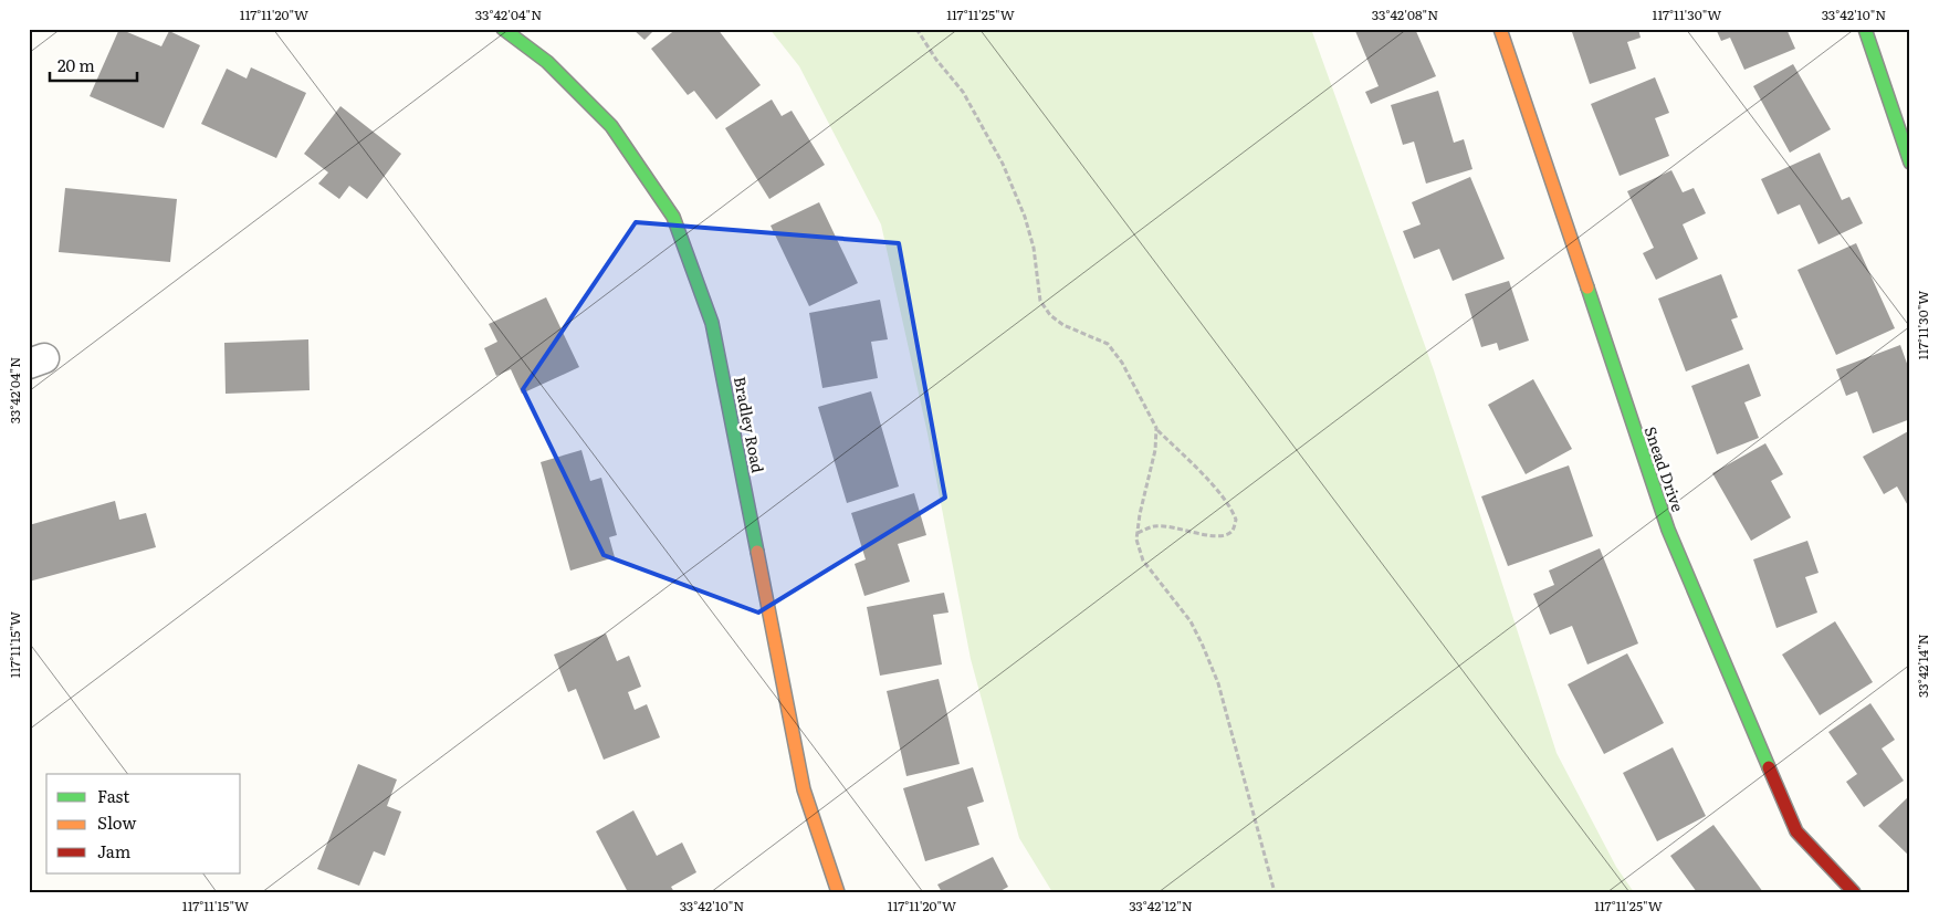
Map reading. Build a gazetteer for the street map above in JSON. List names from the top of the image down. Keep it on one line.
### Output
{"streets":{"street":["Bradley Road","Snead Drive"]},"legend":["Fast","Slow","Jam"],"scale_bar":"20 m","coordinates":["117°11'20\"W","33°42'04\"N","117°11'25\"W","33°42'08\"N","117°11'30\"W","33°42'10\"N","117°11'15\"W","33°42'14\"N","33°42'12\"N"]}
